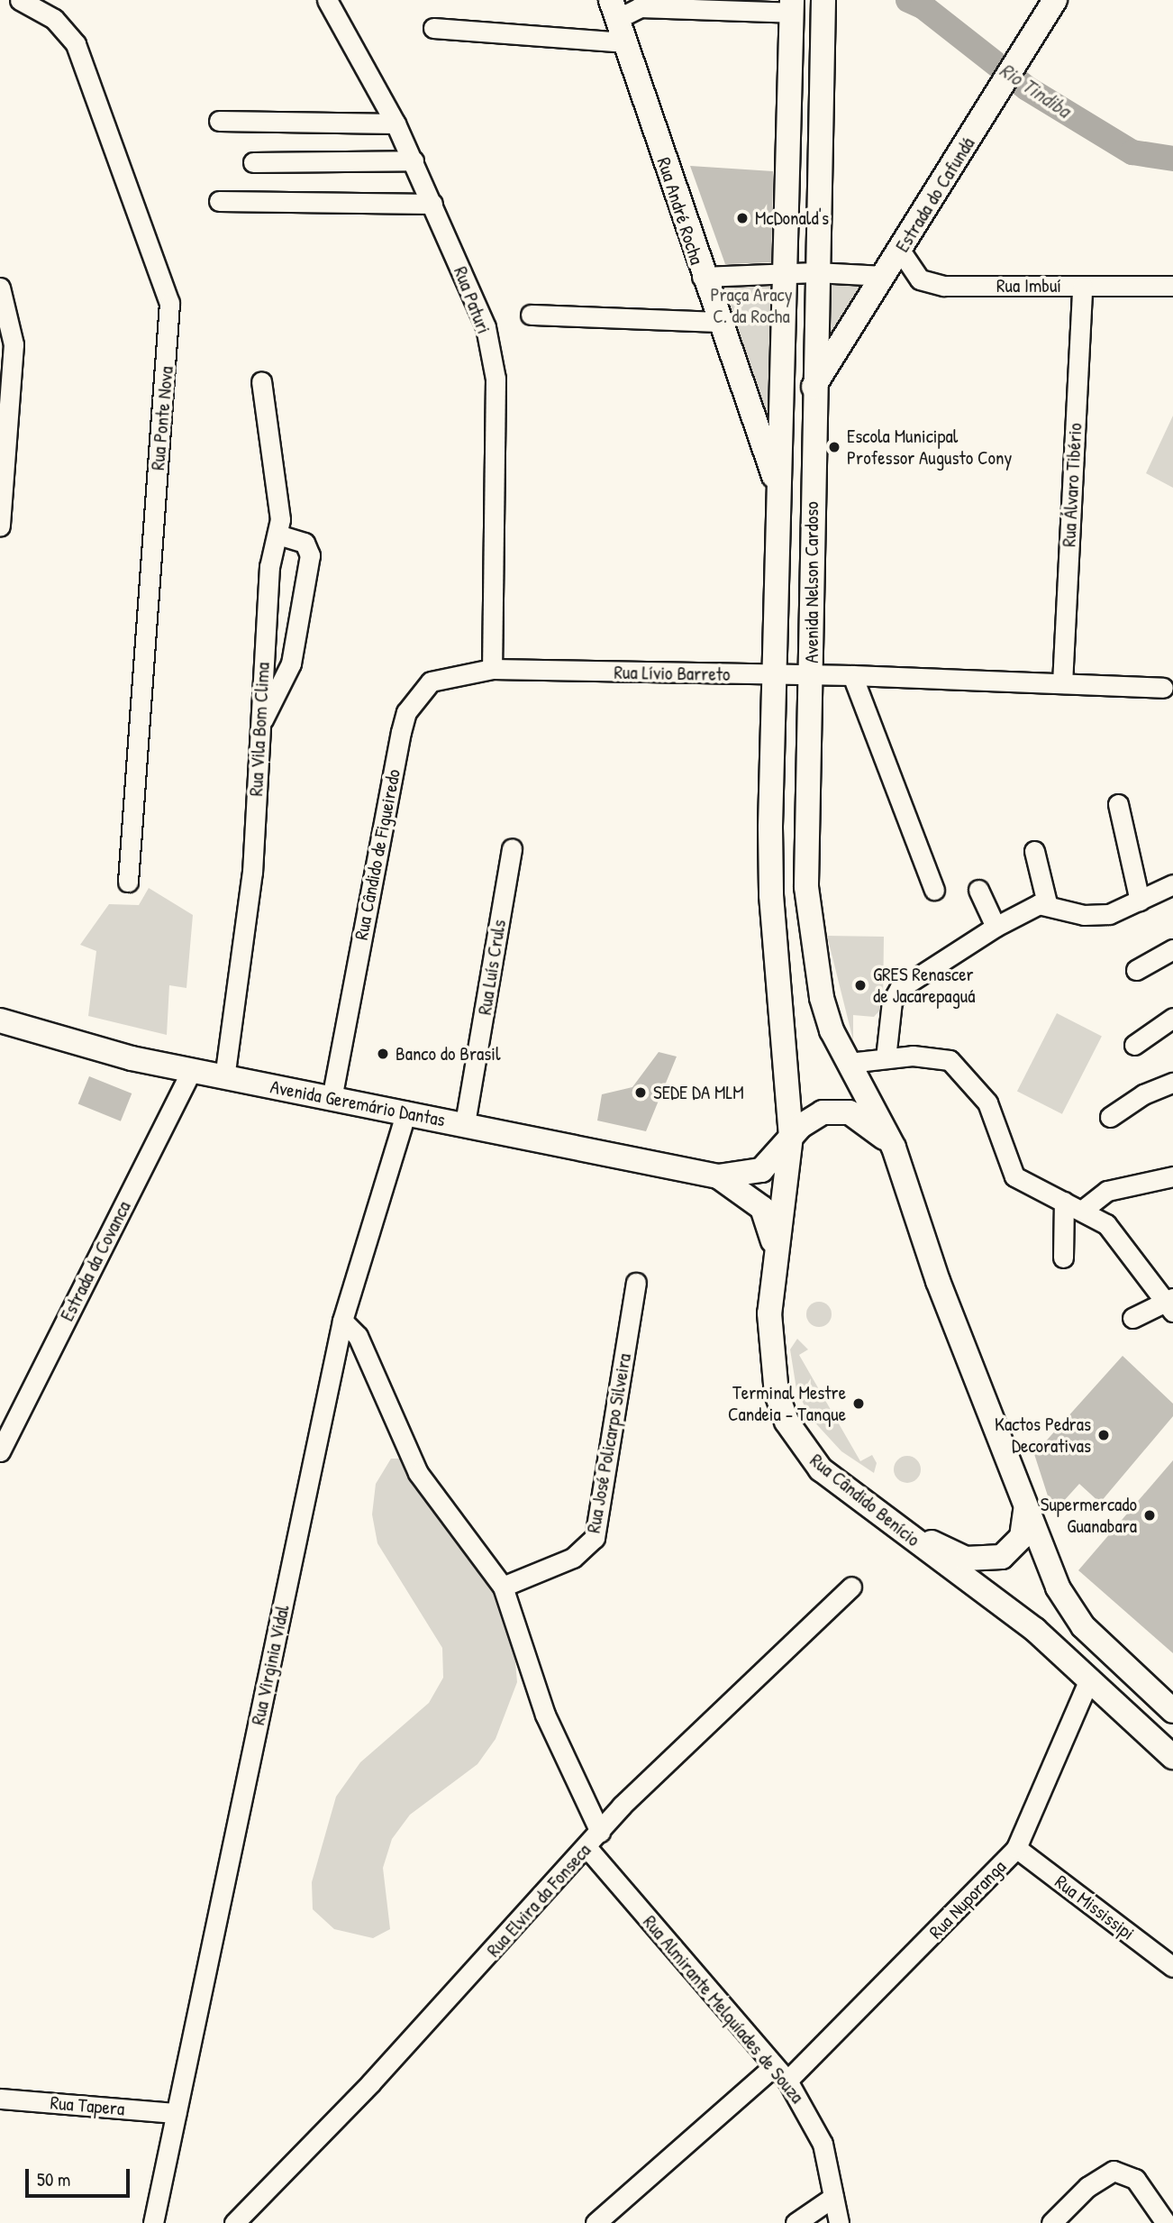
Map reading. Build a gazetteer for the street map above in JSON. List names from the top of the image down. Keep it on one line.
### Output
{"streets":{"main road":["Estrada do Cafundá","Rua André Rocha","Avenida Nelson Cardoso","Avenida Geremário Dantas","Rua Cândido Benício"],"street":["Rua Imbuí","Rua Paturi","Rua Ponte Nova","Rua Álvaro Tibério","Rua Lívio Barreto","Rua Vila Bom Clima","Rua Cândido de Figueiredo","Rua Luís Cruls","Estrada da Covanca","Rua José Policarpo Silveira","Rua Virginia Vidal","Rua Nuporanga","Rua Elvira da Fonseca","Rua Mississipi","Rua Almirante Melquíades de Souza","Rua Tapera"]},"crossings":[["Estrada do Cafundá","Rua Imbuí"],["Estrada do Cafundá","Avenida Nelson Cardoso"],["Rua André Rocha","Avenida Nelson Cardoso"],["Rua Imbuí","Rua Álvaro Tibério"],["Rua Paturi","Rua Lívio Barreto"],["Rua Paturi","Rua Cândido de Figueiredo"],["Rua Álvaro Tibério","Rua Lívio Barreto"],["Avenida Nelson Cardoso","Rua Lívio Barreto"],["Avenida Nelson Cardoso","Avenida Geremário Dantas"],["Avenida Nelson Cardoso","Rua Cândido Benício"],["Rua Lívio Barreto","Rua Cândido de Figueiredo"],["Rua Vila Bom Clima","Avenida Geremário Dantas"],["Rua Cândido de Figueiredo","Avenida Geremário Dantas"],["Rua Luís Cruls","Avenida Geremário Dantas"],["Avenida Geremário Dantas","Estrada da Covanca"],["Avenida Geremário Dantas","Rua Cândido Benício"],["Avenida Geremário Dantas","Rua Virginia Vidal"],["Rua Cândido Benício","Rua Nuporanga"],["Rua Virginia Vidal","Rua Tapera"],["Rua Nuporanga","Rua Mississipi"],["Rua Nuporanga","Rua Almirante Melquíades de Souza"],["Rua Elvira da Fonseca","Rua Almirante Melquíades de Souza"]],"water":["Rio Tindiba"],"parks":["Praça Aracy C. da Rocha"],"places":["McDonald's","Escola Municipal Professor Augusto Cony","GRES Renascer de Jacarepaguá","Banco do Brasil","SEDE DA MLM","Terminal Mestre Candeia - Tanque","Kactos Pedras Decorativas","Supermercado Guanabara"],"scale_bar":"50 m"}
